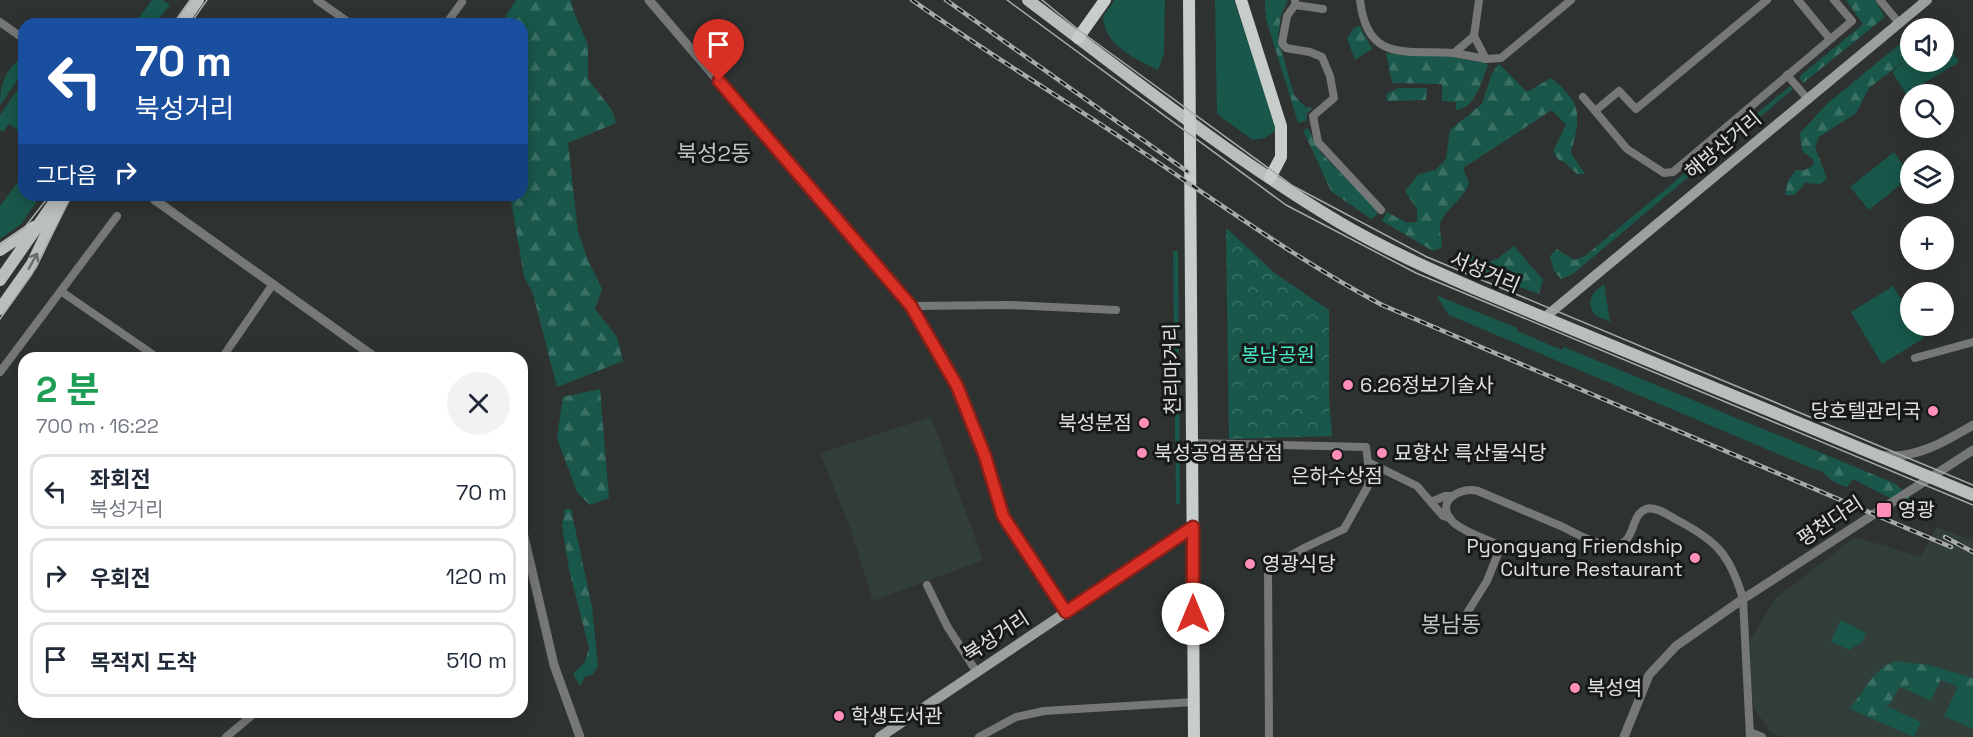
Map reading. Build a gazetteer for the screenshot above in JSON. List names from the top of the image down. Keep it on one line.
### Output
{"streets":{"highway":["천리마거리"],"main road":["해방산거리","서성거리","북성거리"],"street":["평천다리"]},"crossings":[["해방산거리","서성거리"],["천리마거리","북성거리"]],"districts":["북성2동","봉남동"],"parks":["봉남공원"],"places":{"other":["6.26정보기술사","당호텔관리국","북성분점","북성공엄품삼점","묘향산 륵산물식당","은하수상점","Pyongyang Friendship Culture Restaurant","영광식당","북성역","학생도서관"],"transit":["영광"]},"page":{"map_buttons":["+","−"],"turn":["70 m","북성거리"],"then":"그다음","heading":["2 분","700 m · 16:22"],"list":[{"name":"좌회전","note":"북성거리","value":"70 m"},{"name":"우회전","value":"120 m"},{"name":"목적지 도착","value":"510 m"}]}}
